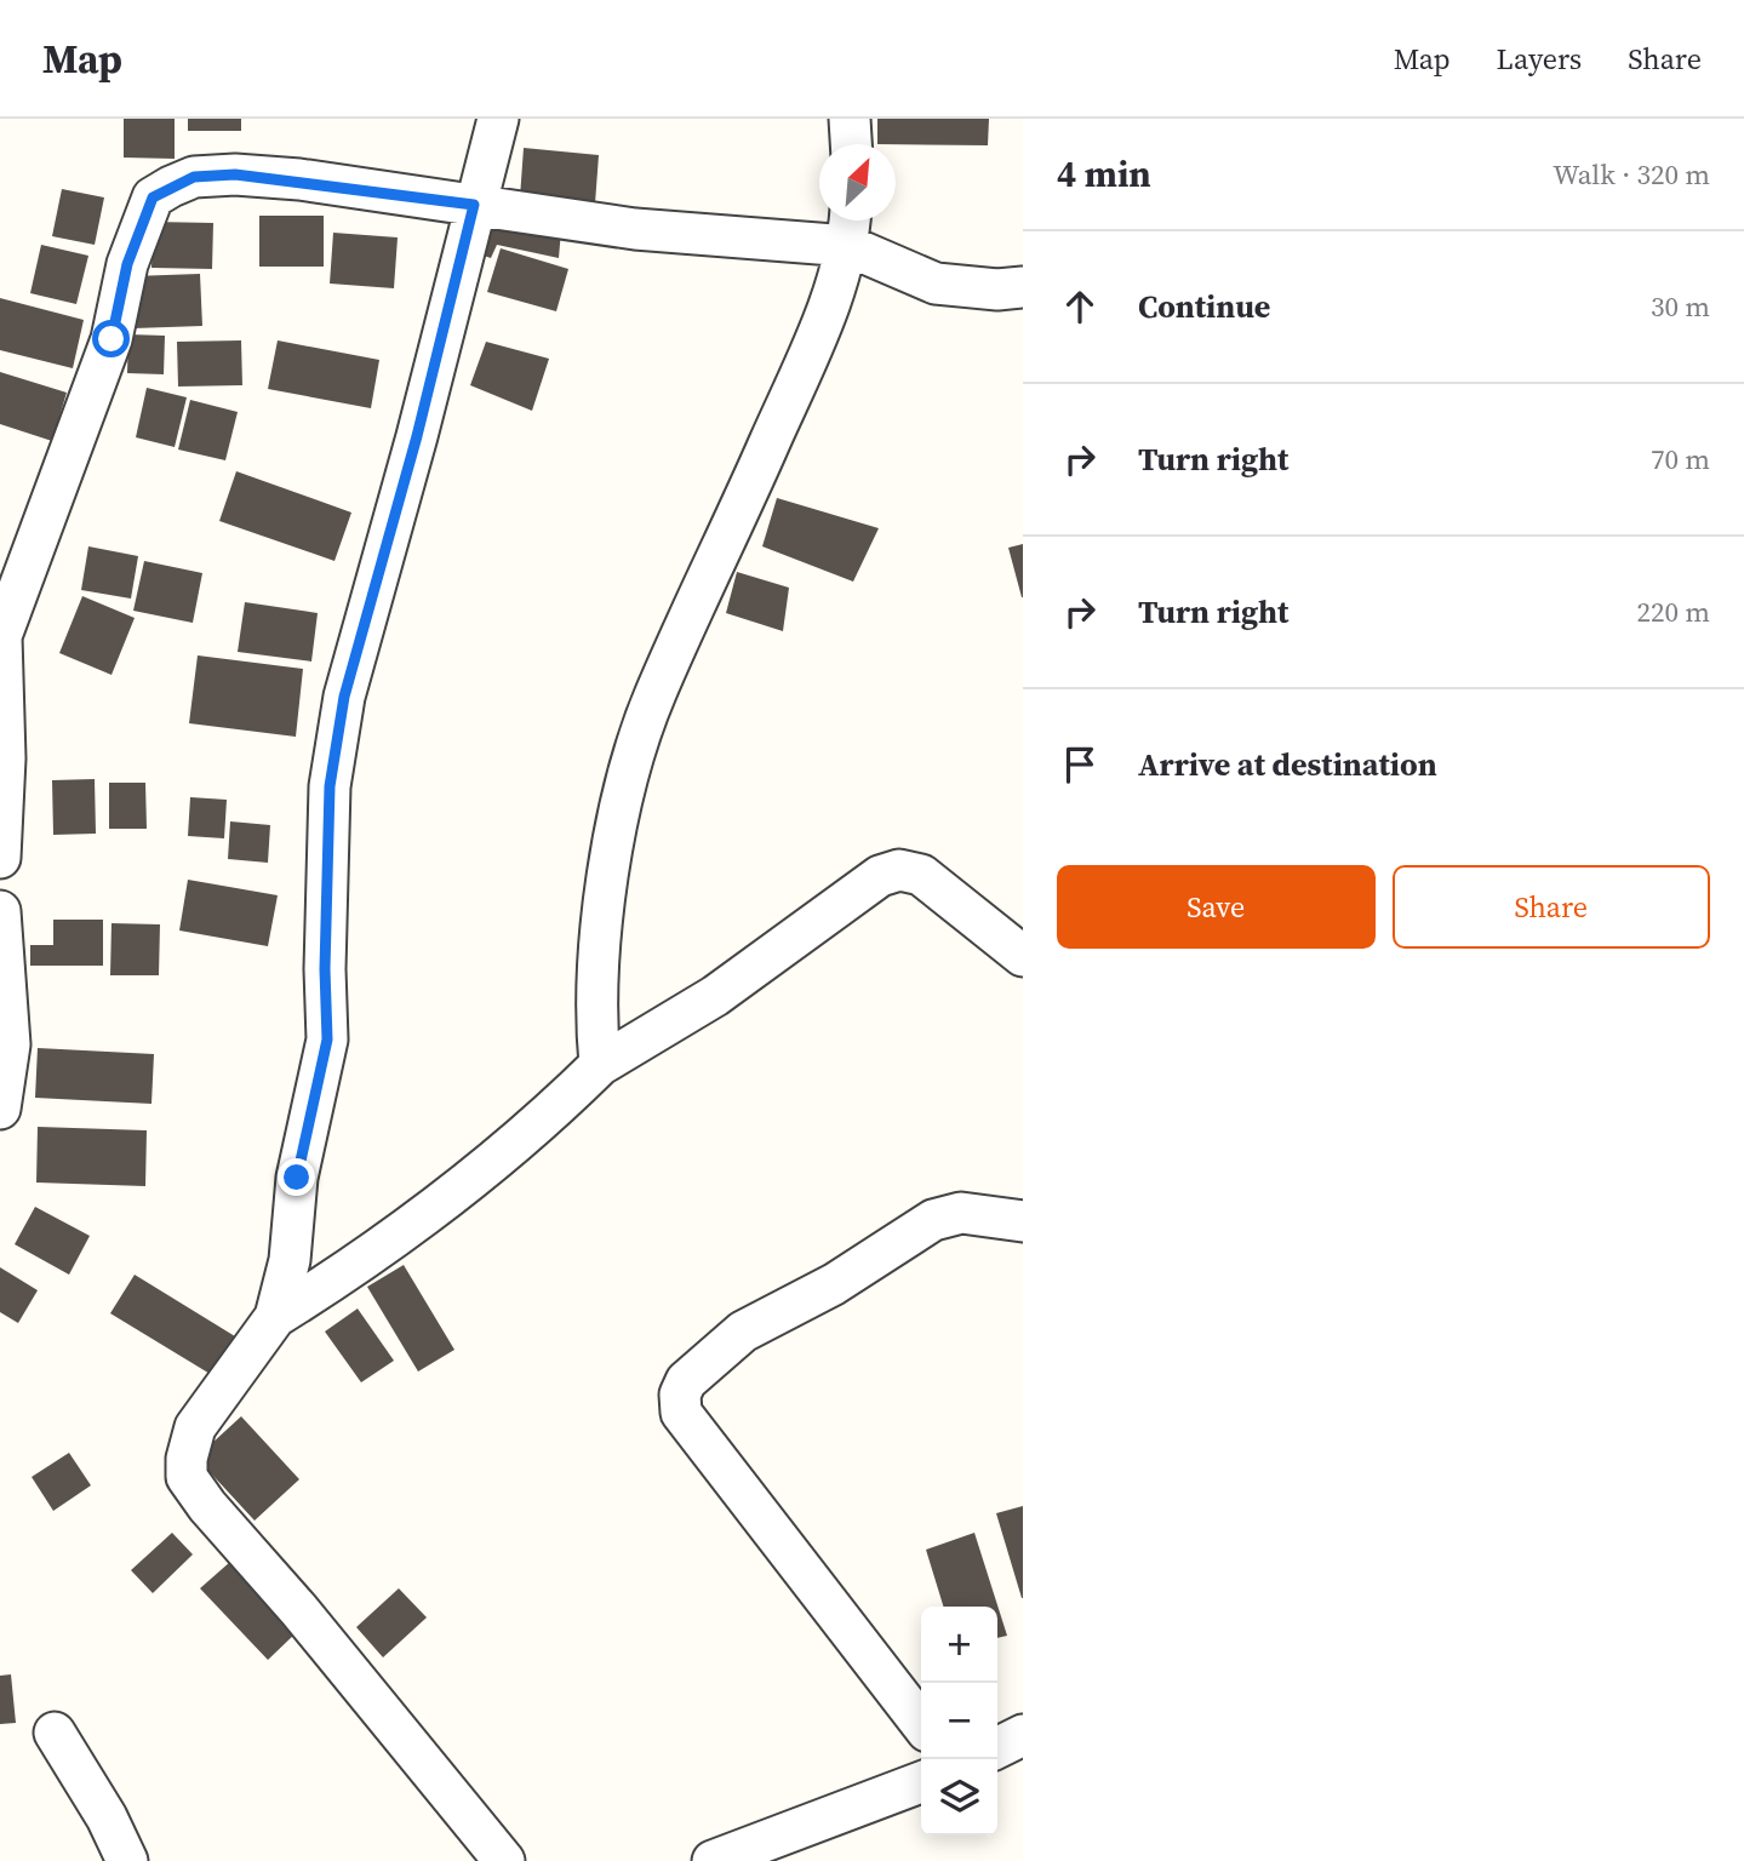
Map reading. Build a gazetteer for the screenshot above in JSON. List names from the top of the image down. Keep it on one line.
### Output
{"north":"top right","page":{"header":"Map","nav":["Map","Layers","Share"],"heading":["4 min","Walk · 320 m"],"list":[["Continue","30 m"],["Turn right","70 m"],["Turn right","220 m"],"Arrive at destination"],"buttons":["Save","Share"],"map_buttons":["+","−"]}}
